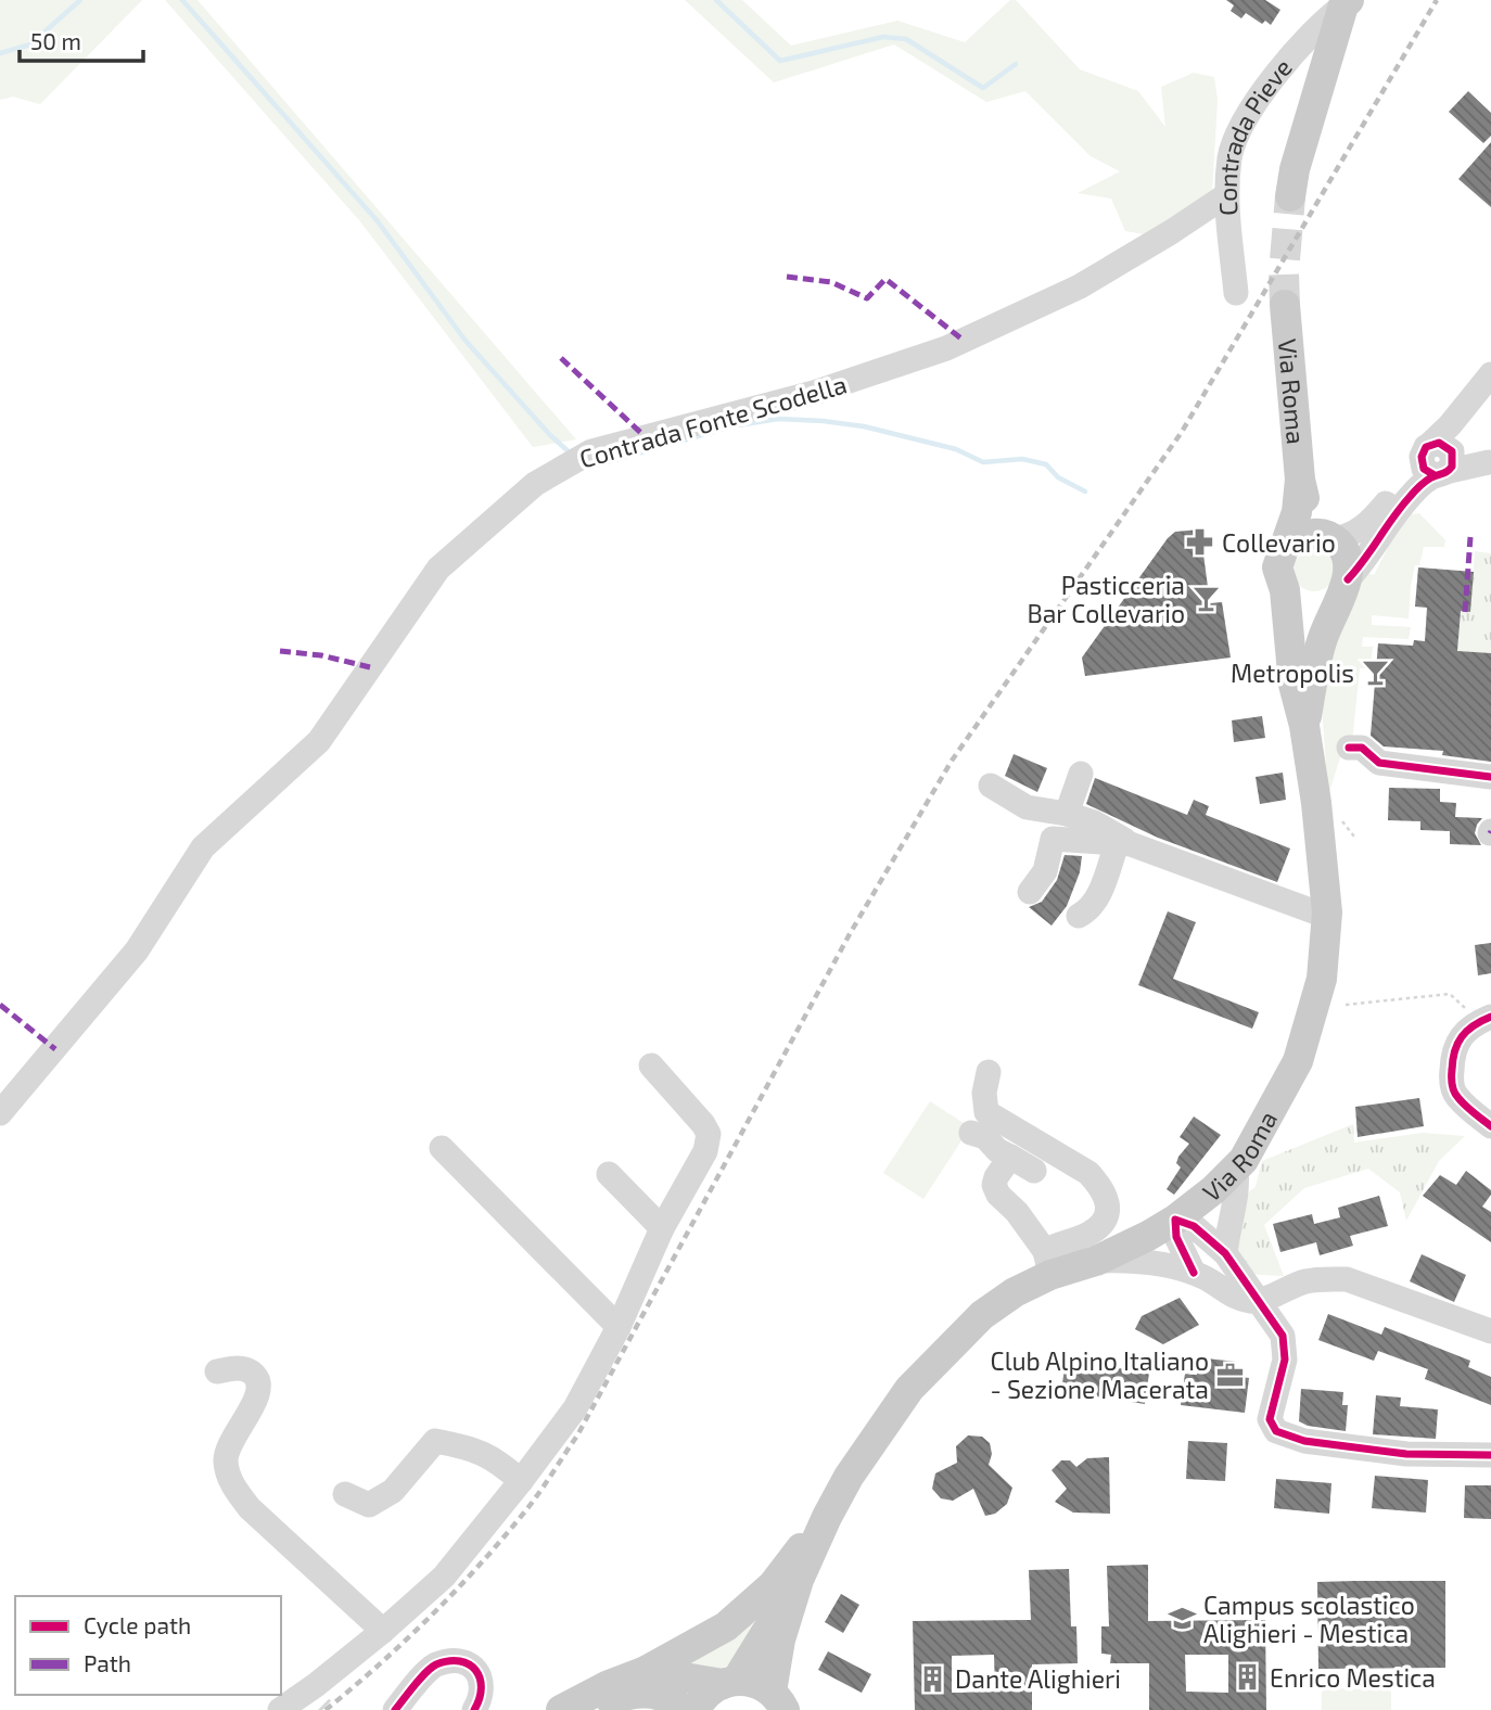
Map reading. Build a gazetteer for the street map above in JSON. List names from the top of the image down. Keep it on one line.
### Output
{"streets":{"main road":["Contrada Pieve","Via Roma"],"street":["Contrada Fonte Scodella"]},"crossings":[["Contrada Pieve","Contrada Fonte Scodella"]],"places":{"pharmacy":["Collevario"],"bar":["Pasticceria Bar Collevario","Metropolis"],"office":["Club Alpino Italiano - Sezione Macerata"],"school or university":["Campus scolastico Alighieri - Mestica"],"building":["Enrico Mestica","Dante Alighieri"]},"legend":["Cycle path","Path"],"scale_bar":"50 m"}
